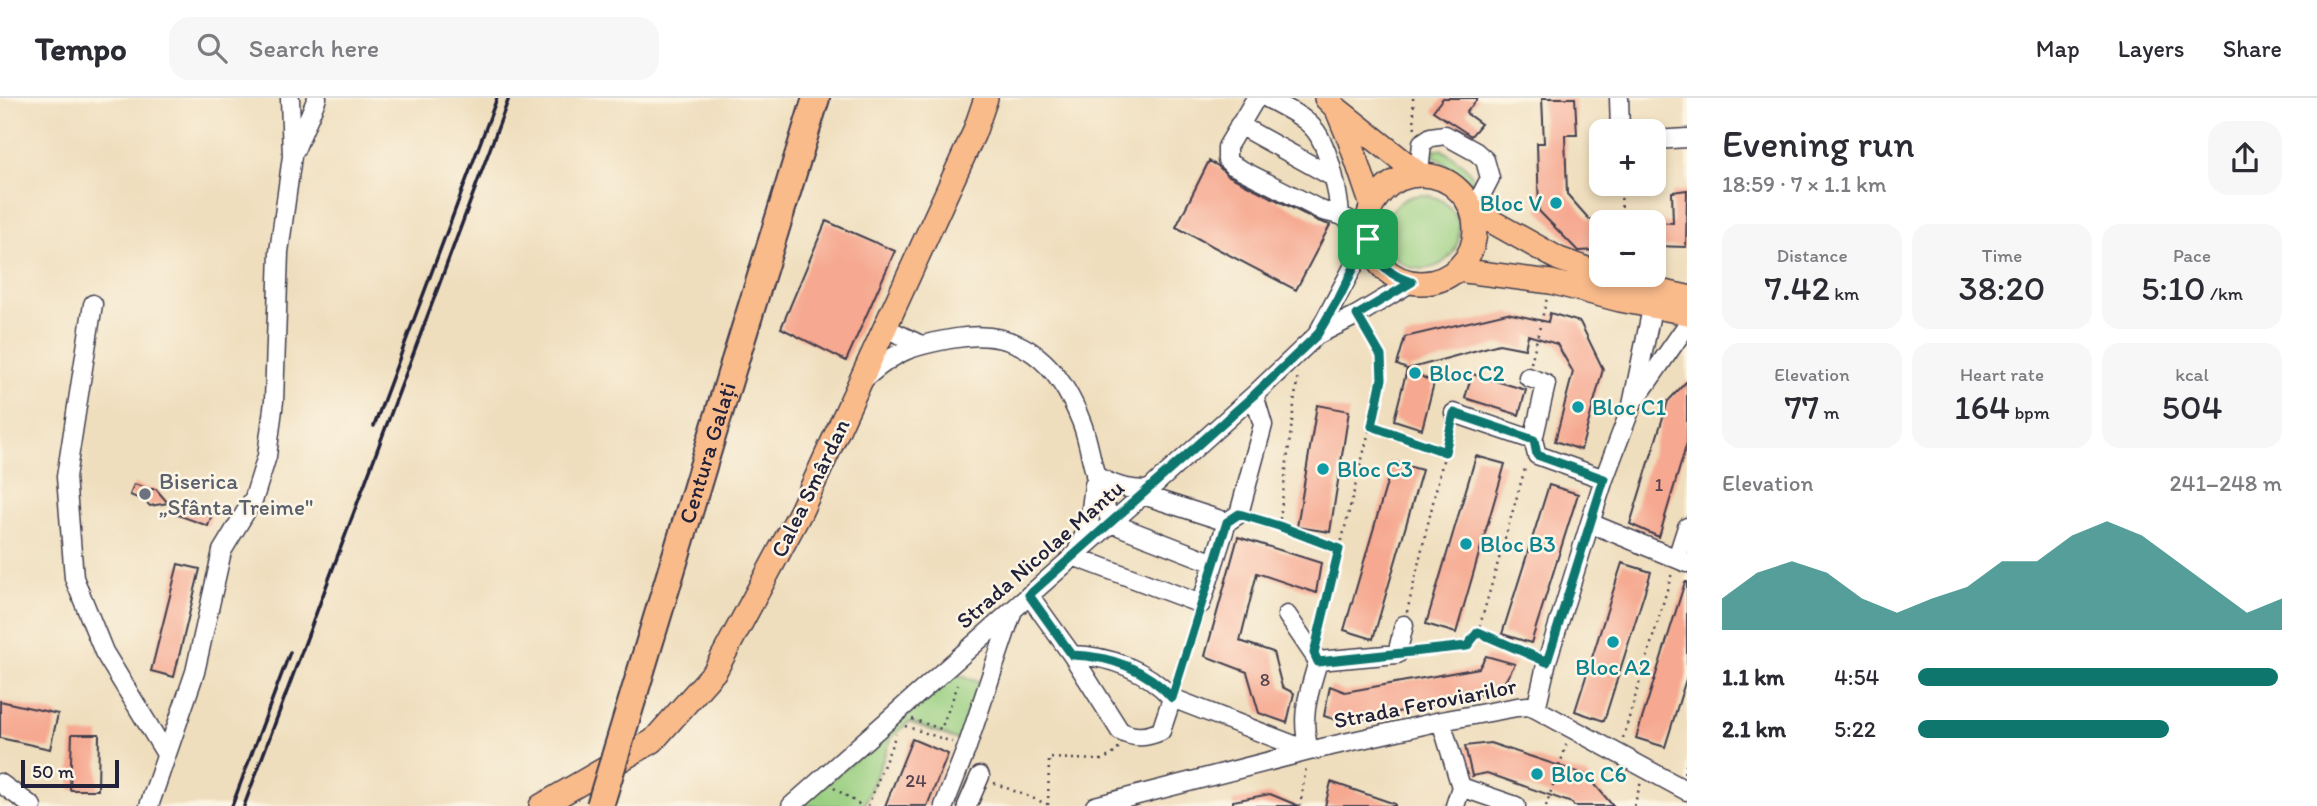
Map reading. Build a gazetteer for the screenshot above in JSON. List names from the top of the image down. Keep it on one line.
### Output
{"streets":{"highway":["Centura Galați"],"main road":["Calea Smârdan"],"street":["Strada Nicolae Mantu","Strada Feroviarilor"]},"places":["Bloc V","Bloc C2","Bloc C1","Bloc C3","Biserica „Sfânta Treime\"","Bloc B3","Bloc A2","Bloc C6"],"house_numbers":["1","8","24"],"scale_bar":"50 m","page":{"header":"Tempo","search":"Search here","nav":["Map","Layers","Share"],"heading":["Evening run","18:59 · 7 × 1.1 km"],"map_buttons":["+","−"],"stats":[["Distance","7.42 km"],["Time","38:20"],["Pace","5:10 /km"],["Elevation","77 m"],["Heart rate","164 bpm"],["kcal","504"]],"chart":["Elevation","241–248 m"],"list":[{"name":"1.1 km","note":"4:54"},{"name":"2.1 km","note":"5:22"}],"scale":"50 m"}}
